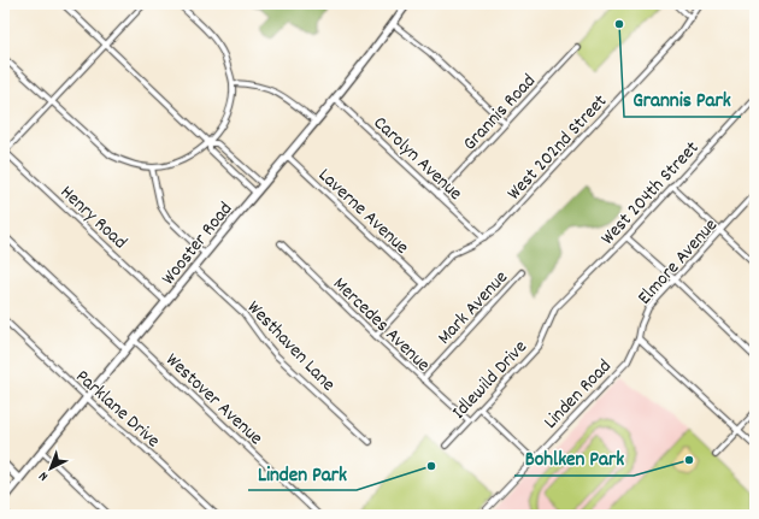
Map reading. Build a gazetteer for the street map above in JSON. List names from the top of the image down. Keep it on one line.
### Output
{"streets":{"main road":["Wooster Road"],"street":["Grannis Road","West 202nd Street","Carolyn Avenue","West 204th Street","Laverne Avenue","Henry Road","Elmore Avenue","Mark Avenue","Mercedes Avenue","Westhaven Lane","Idlewild Drive","Linden Road","Westover Avenue","Parklane Drive"]},"crossings":[["Grannis Road","Carolyn Avenue"],["West 202nd Street","Carolyn Avenue"],["West 202nd Street","Laverne Avenue"],["West 202nd Street","Mercedes Avenue"],["Carolyn Avenue","Wooster Road"],["West 204th Street","Idlewild Drive"],["Laverne Avenue","Wooster Road"],["Henry Road","Wooster Road"],["Wooster Road","Westhaven Lane"],["Wooster Road","Westover Avenue"],["Wooster Road","Parklane Drive"],["Elmore Avenue","Linden Road"],["Mark Avenue","Mercedes Avenue"],["Mercedes Avenue","Idlewild Drive"]],"places":["Grannis Park","Bohlken Park","Linden Park"],"north":"bottom left"}
